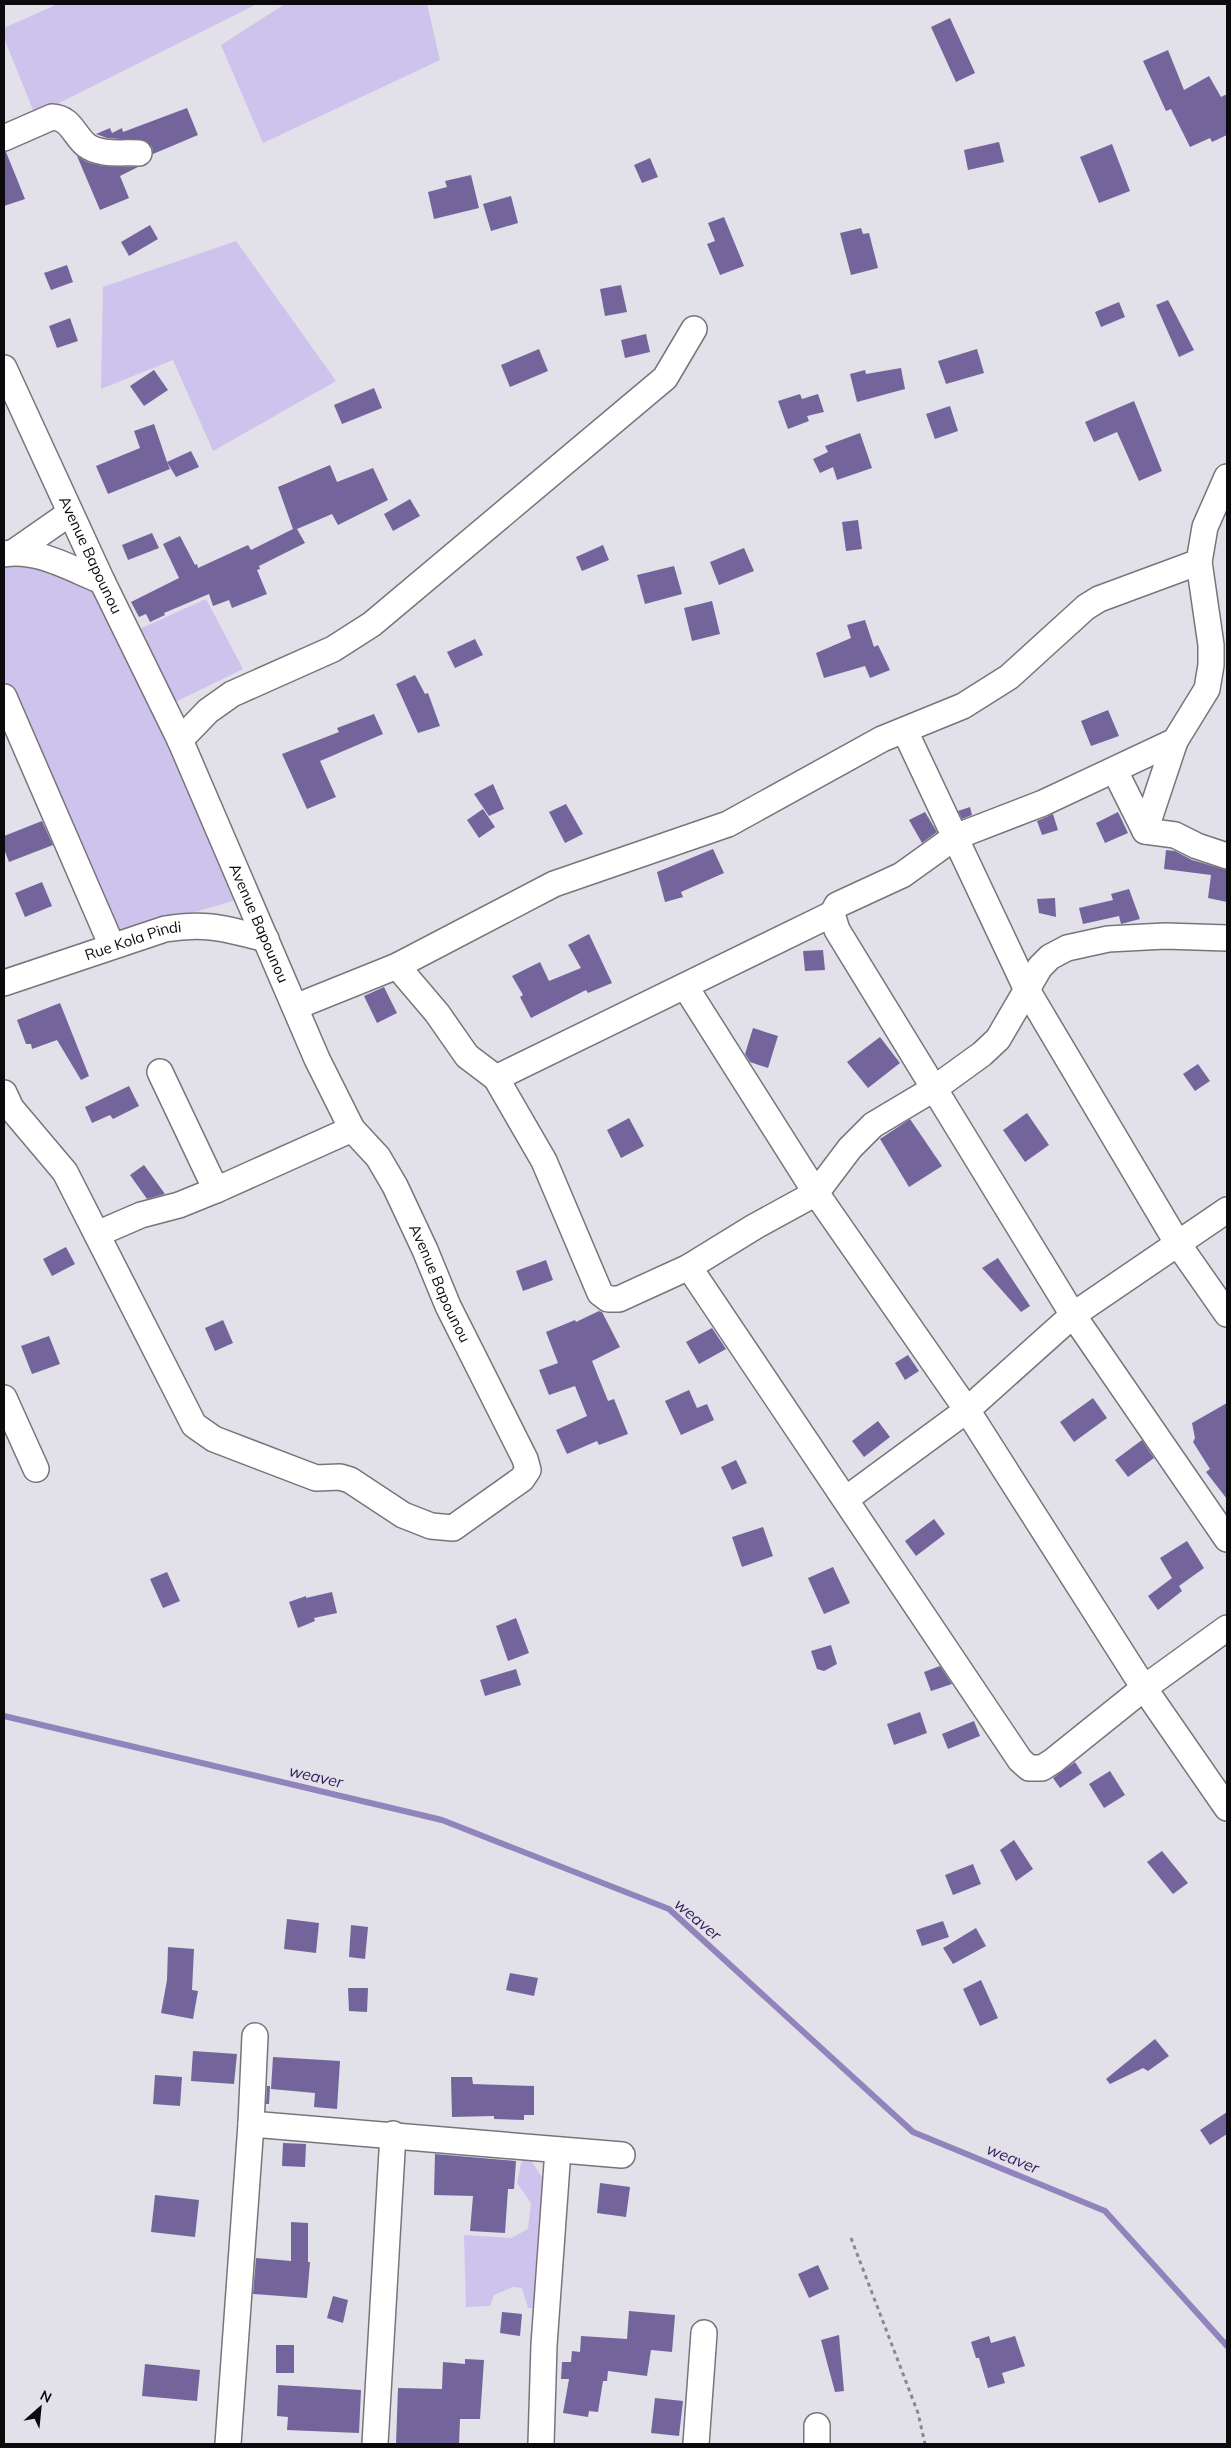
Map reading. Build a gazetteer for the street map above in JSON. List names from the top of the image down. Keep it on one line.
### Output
{"streets":{"street":["Avenue Bapounou","Rue Kola Pindi"]},"crossings":[["Avenue Bapounou","Rue Kola Pindi"]],"water":["weaver"],"north":"top right"}
